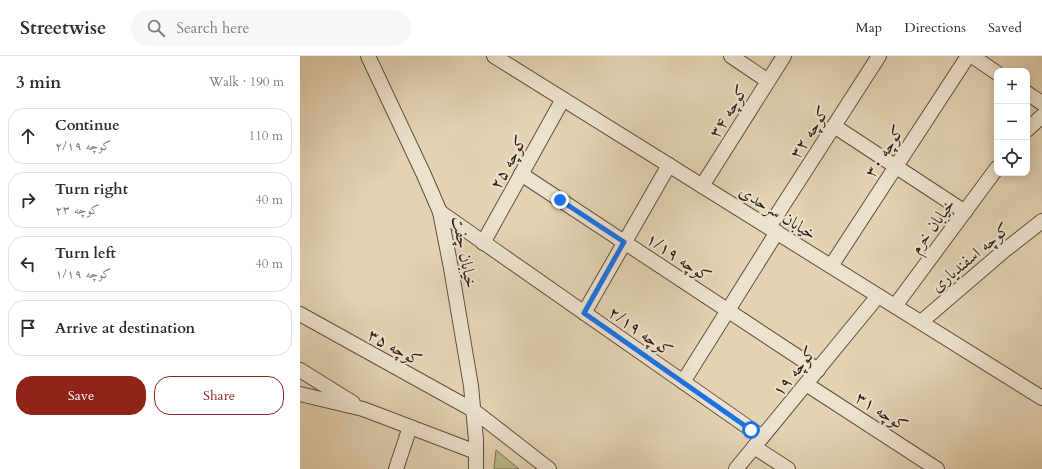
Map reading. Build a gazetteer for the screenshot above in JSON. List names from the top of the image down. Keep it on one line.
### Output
{"streets":{"street":["کوچه ۳۴","کوچه ۳۲","کوچه ۳۰","کوچه ۲۵","خیابان سرحدی","خیابان خرم","خیابان چفت","کوچه ۱/۱۹","کوچه اسفندیاری","کوچه ۲/۱۹","کوچه ۳۵","کوچه ۱۹","کوچه ۳۱"]},"crossings":[["کوچه ۳۴","خیابان سرحدی"],["کوچه ۳۲","خیابان سرحدی"],["کوچه ۳۲","کوچه ۱/۱۹"],["کوچه ۳۲","کوچه ۲/۱۹"],["کوچه ۳۰","خیابان سرحدی"],["کوچه ۲۵","خیابان سرحدی"],["کوچه ۲۵","کوچه ۱/۱۹"],["کوچه ۲۵","کوچه ۲/۱۹"],["خیابان سرحدی","خیابان خرم"],["خیابان سرحدی","کوچه اسفندیاری"],["خیابان سرحدی","کوچه ۱۹"],["خیابان چفت","کوچه ۲/۱۹"],["خیابان چفت","کوچه ۳۵"],["کوچه ۱/۱۹","کوچه ۱۹"],["کوچه ۲/۱۹","کوچه ۱۹"],["کوچه ۱۹","کوچه ۳۱"]],"page":{"header":"Streetwise","search":"Search here","nav":["Map","Directions","Saved"],"heading":["3 min","Walk · 190 m"],"map_buttons":["+","−"],"list":[["Continue","کوچه ۲/۱۹","110 m"],["Turn right","کوچه ۲۳","40 m"],["Turn left","کوچه ۱/۱۹","40 m"],"Arrive at destination"],"buttons":["Save","Share"]}}
